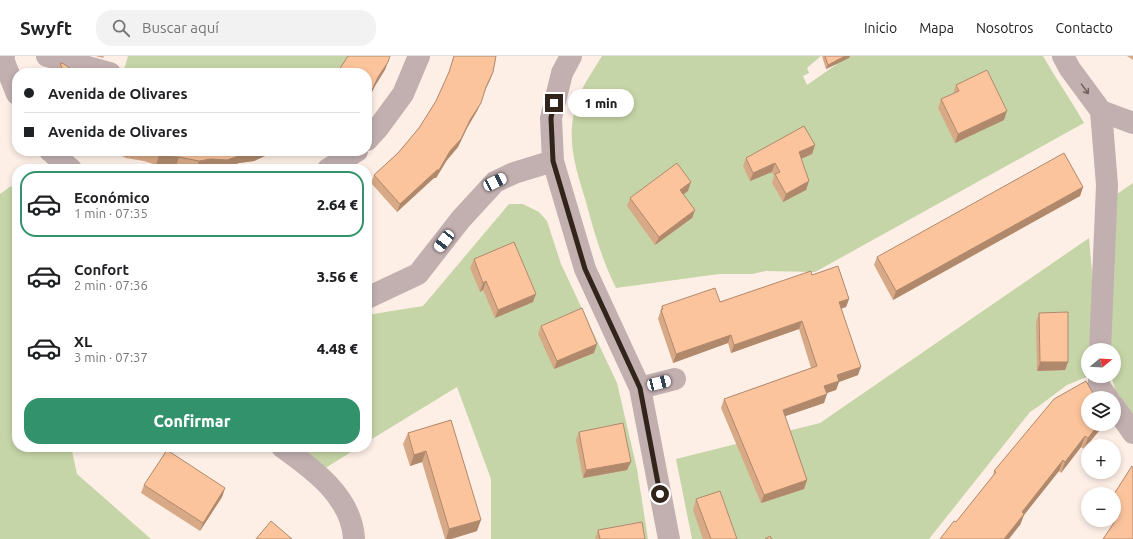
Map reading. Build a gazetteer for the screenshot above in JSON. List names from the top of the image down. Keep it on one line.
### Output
{"north":"right","page":{"header":"Swyft","search":"Buscar aquí","nav":["Inicio","Mapa","Nosotros","Contacto"],"banner":["Avenida de Olivares","Avenida de Olivares"],"bubble":"1 min","list":[{"name":"Económico","note":"1 min · 07:35","value":"2.64 €"},{"name":"Confort","note":"2 min · 07:36","value":"3.56 €"},{"name":"XL","note":"3 min · 07:37","value":"4.48 €"}],"map_buttons":["+","−"],"buttons":"Confirmar"}}
